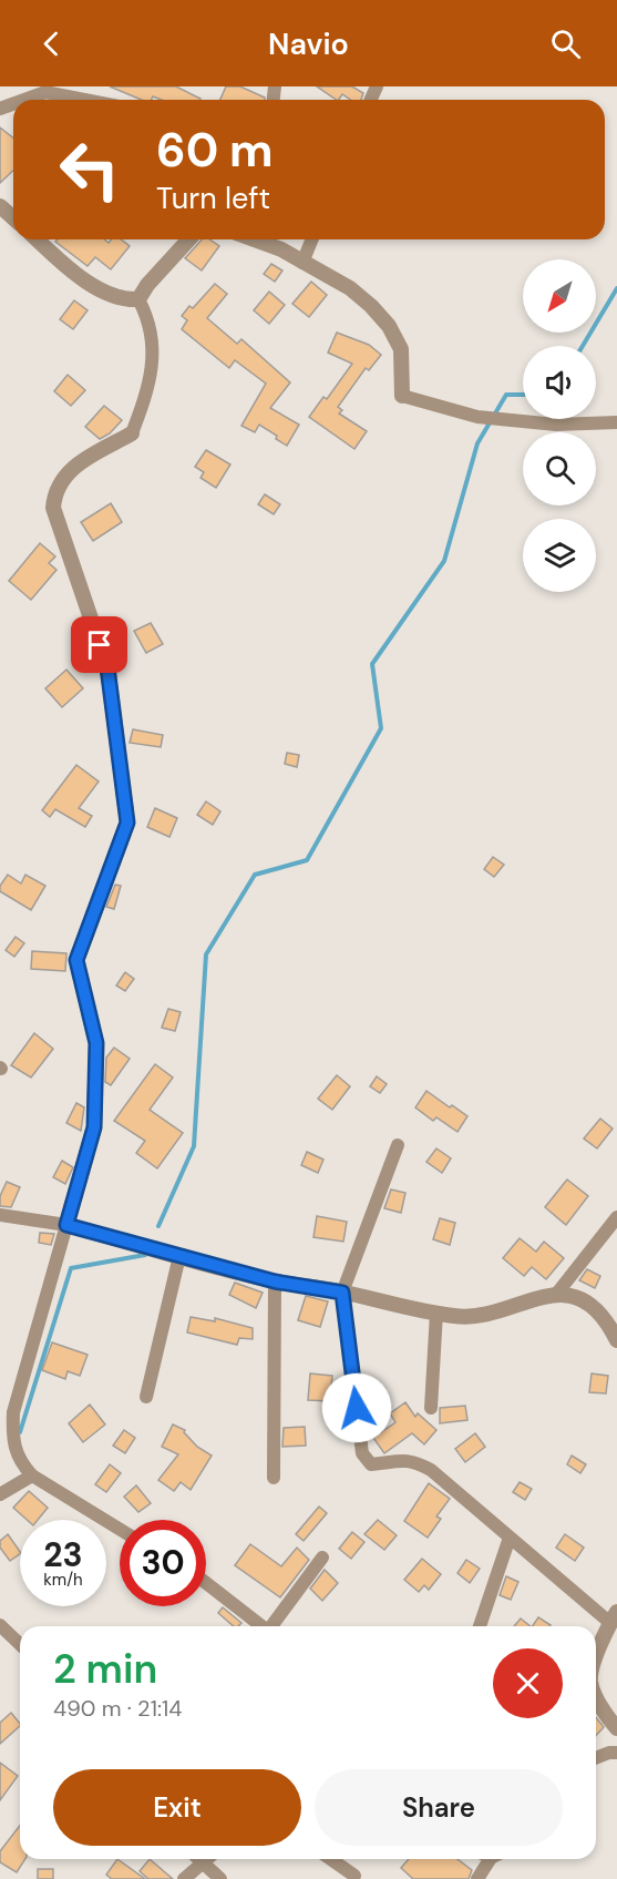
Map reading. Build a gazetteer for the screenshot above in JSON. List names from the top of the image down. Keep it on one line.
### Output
{"north":"bottom left","page":{"header":"Navio","turn":["60 m","Turn left"],"speed":"23 km/h","limit":"30","heading":["2 min","490 m · 21:14"],"buttons":["Exit","Share"]}}
